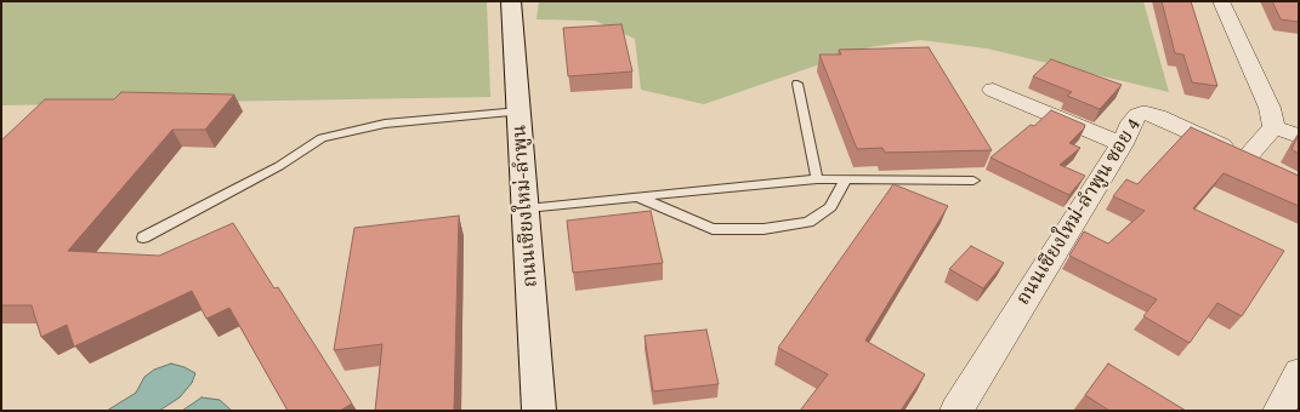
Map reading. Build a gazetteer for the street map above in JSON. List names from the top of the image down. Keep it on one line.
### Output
{"streets":{"main road":["ถนนเชียงใหม่-ลำพูน"],"street":["ถนนเชียงใหม่-ลำพูน ซอย 4"]}}
